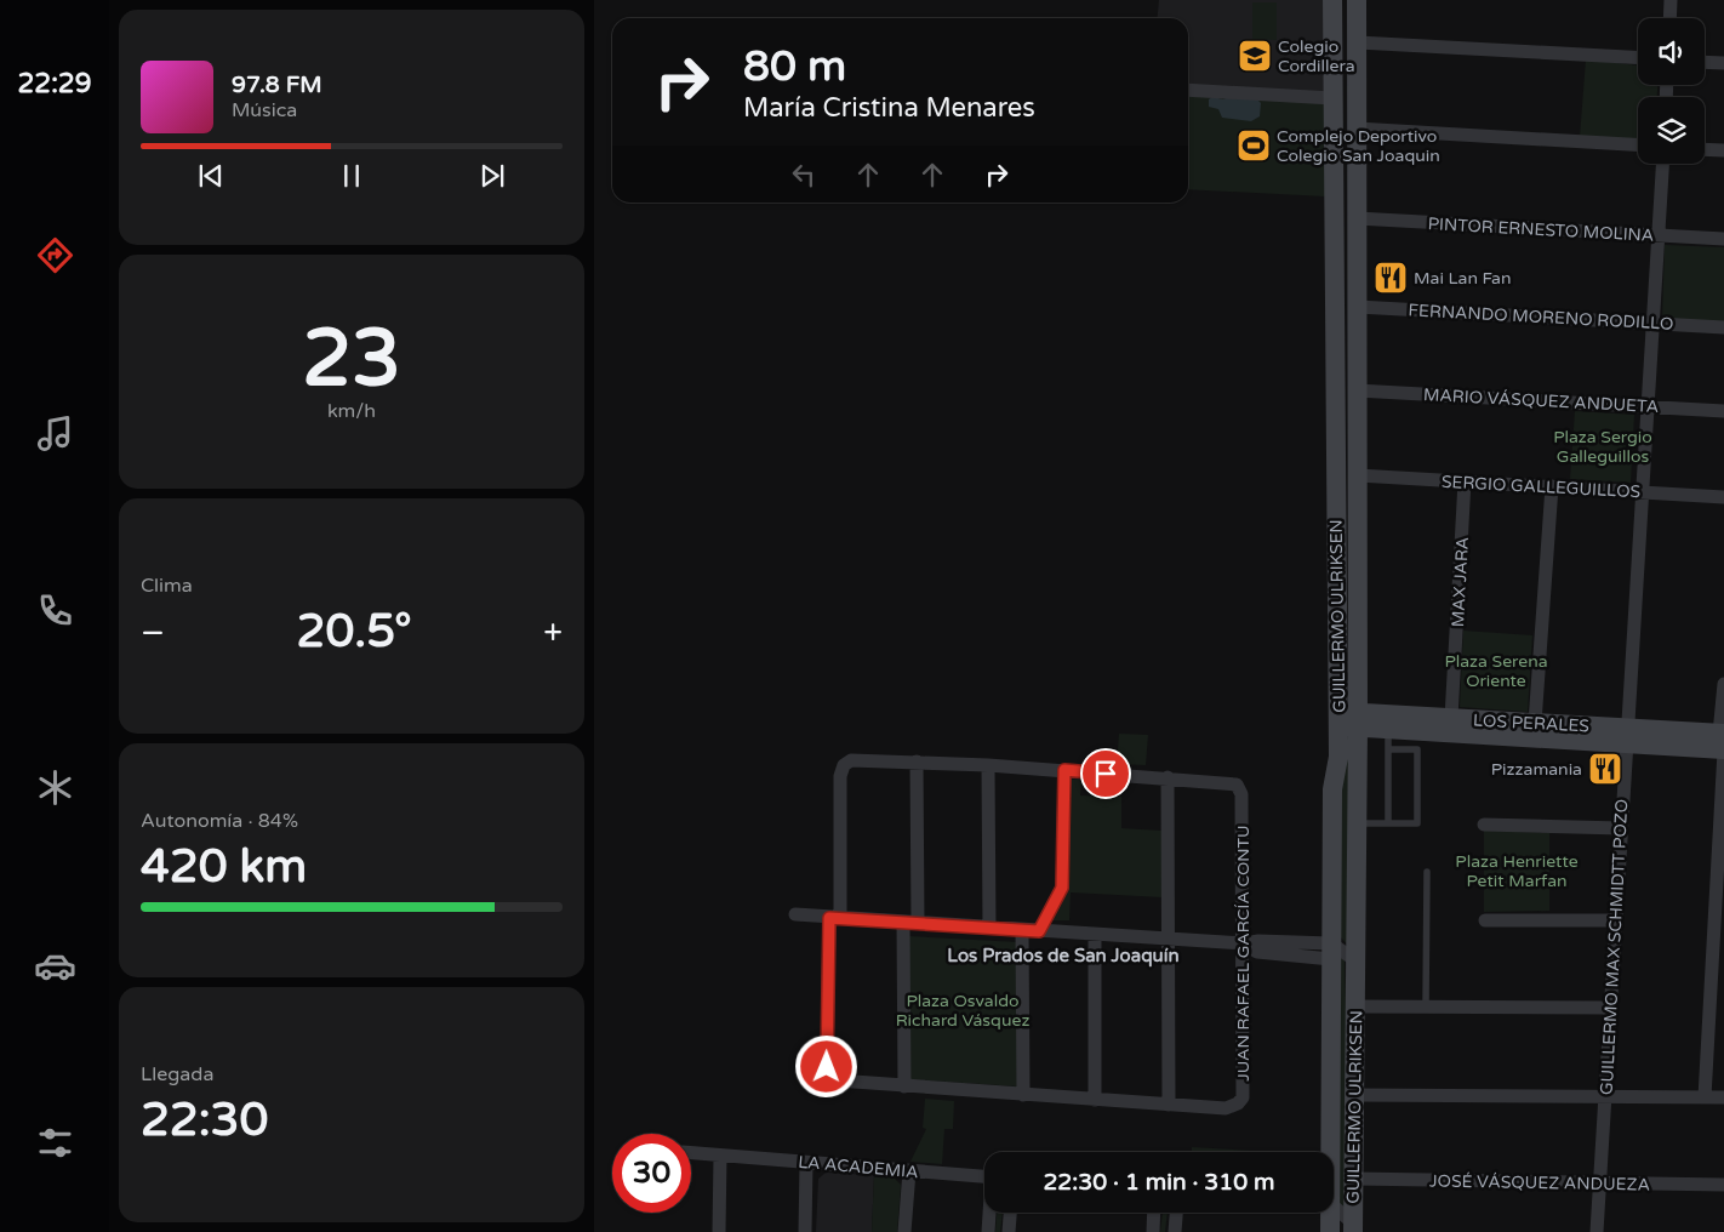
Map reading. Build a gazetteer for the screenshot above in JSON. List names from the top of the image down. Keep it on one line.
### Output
{"streets":{"main road":["GUILLERMO ULRIKSEN","LOS PERALES"],"street":["PINTOR ERNESTO MOLINA","FERNANDO MORENO RODILLO","MARIO VÁSQUEZ ANDUETA","SERGIO GALLEGUILLOS","MAX JARA","GUILLERMO MAX SCHMIDTT POZO","JUAN RAFAEL GARCÍA CONTU","LA ACADEMIA","JOSÉ VÁSQUEZ ANDUEZA"]},"crossings":[["PINTOR ERNESTO MOLINA","GUILLERMO ULRIKSEN"],["PINTOR ERNESTO MOLINA","GUILLERMO MAX SCHMIDTT POZO"],["FERNANDO MORENO RODILLO","GUILLERMO ULRIKSEN"],["FERNANDO MORENO RODILLO","GUILLERMO MAX SCHMIDTT POZO"],["MARIO VÁSQUEZ ANDUETA","GUILLERMO ULRIKSEN"],["MARIO VÁSQUEZ ANDUETA","GUILLERMO MAX SCHMIDTT POZO"],["SERGIO GALLEGUILLOS","MAX JARA"],["SERGIO GALLEGUILLOS","GUILLERMO ULRIKSEN"],["SERGIO GALLEGUILLOS","GUILLERMO MAX SCHMIDTT POZO"],["MAX JARA","LOS PERALES"],["GUILLERMO ULRIKSEN","LOS PERALES"],["GUILLERMO ULRIKSEN","JOSÉ VÁSQUEZ ANDUEZA"],["LOS PERALES","GUILLERMO MAX SCHMIDTT POZO"],["GUILLERMO MAX SCHMIDTT POZO","JOSÉ VÁSQUEZ ANDUEZA"]],"districts":["Los Prados de San Joaquín"],"parks":["Plaza Sergio Galleguillos","Plaza Serena Oriente","Plaza Henriette Petit Marfan","Plaza Osvaldo Richard Vásquez"],"places":{"school or university":["Colegio Cordillera"],"sports":["Complejo Deportivo Colegio San Joaquin"],"restaurant":["Mai Lan Fan","Pizzamania"]},"page":{"tabs":"22:29","turn":["80 m","María Cristina Menares"],"song":["97.8 FM","Música"],"tile":[["23","km/h"],"Clima",["Autonomía · 84%","420 km"],["Llegada","22:30"]],"heat":["−","20.5°","+"],"limit":"30","trip":"22:30 · 1 min · 310 m"}}
